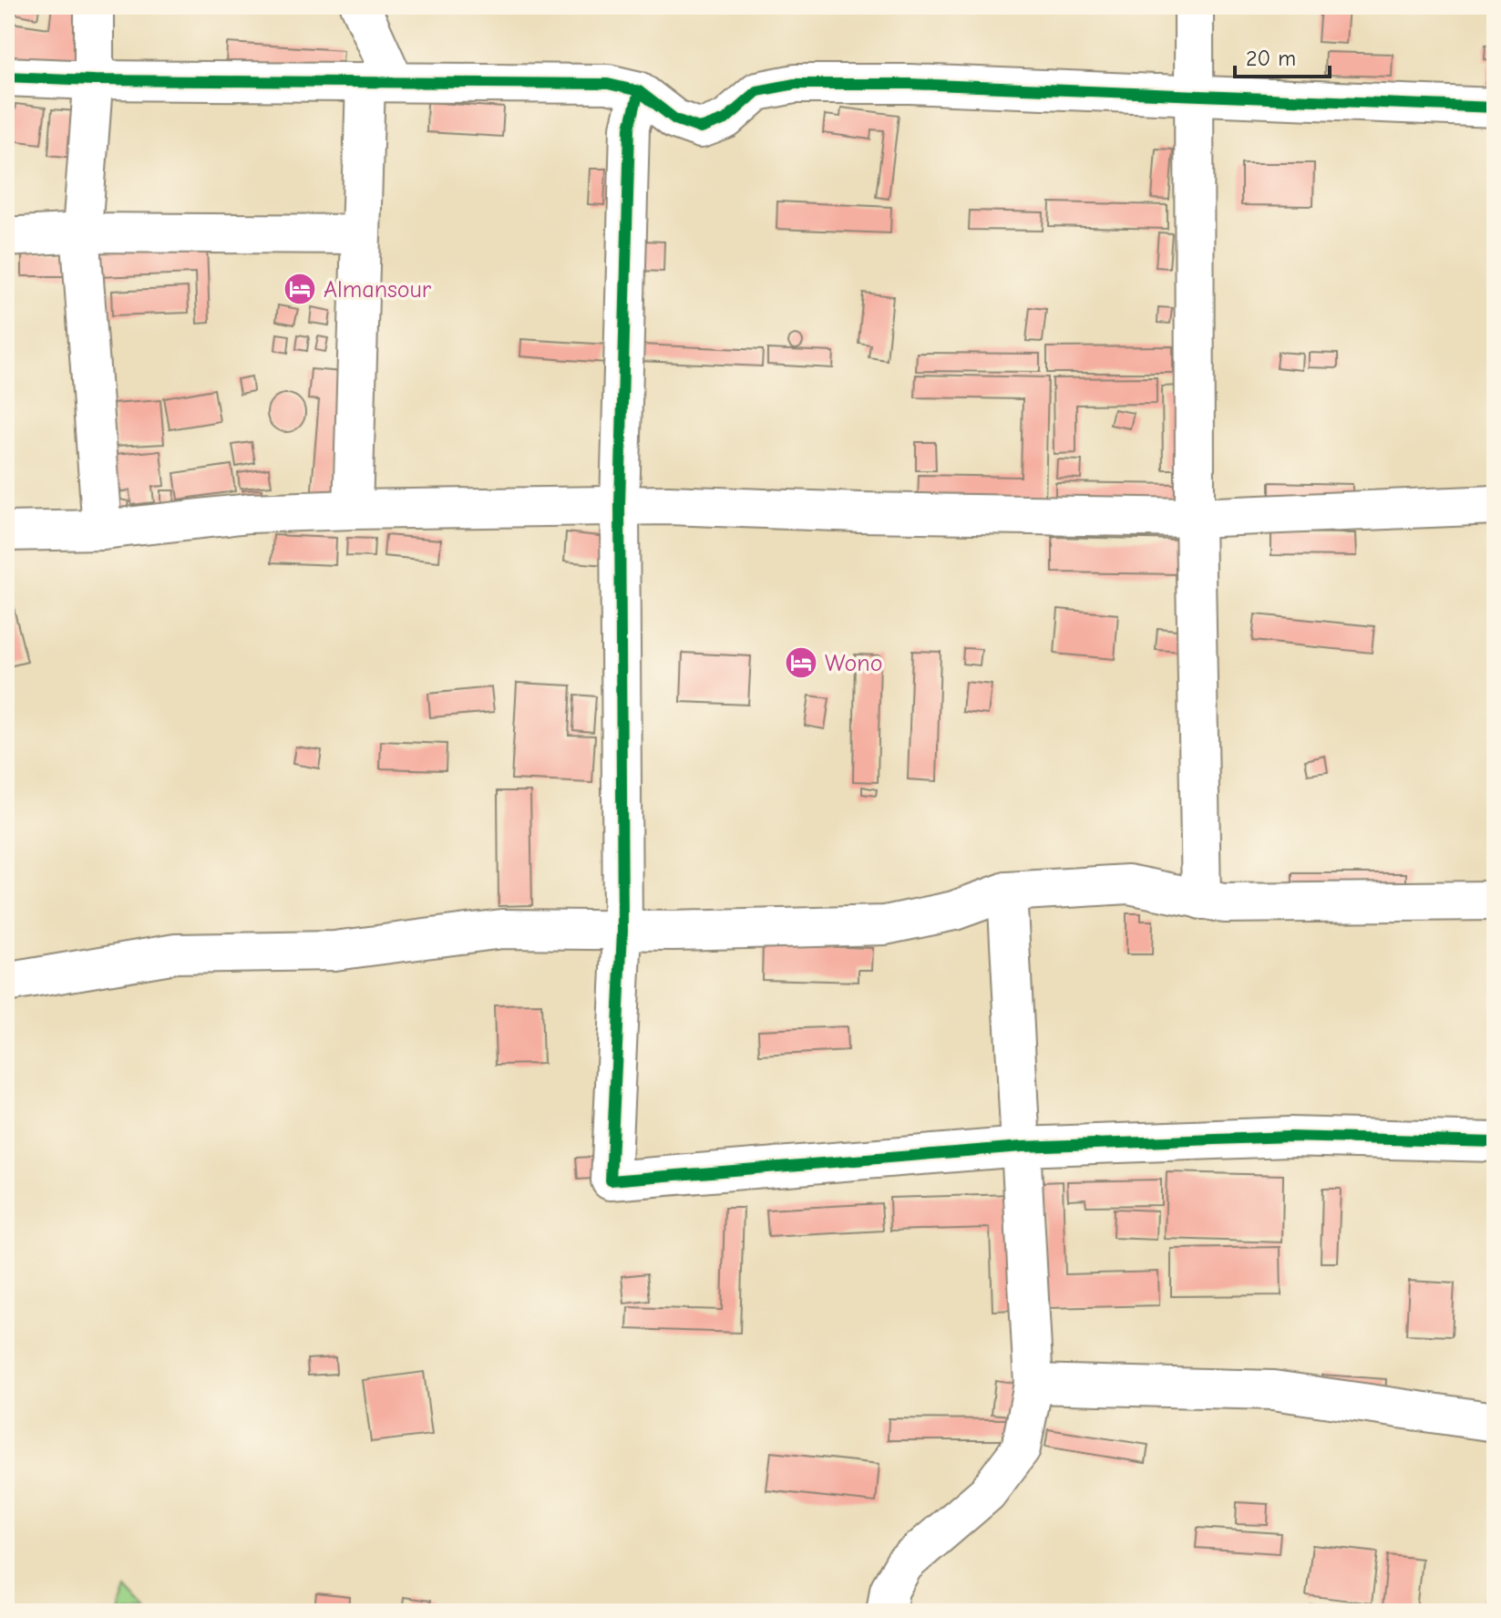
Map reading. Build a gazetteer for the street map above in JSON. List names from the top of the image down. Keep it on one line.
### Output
{"places":{"hotel":["Almansour","Wono"]},"scale_bar":"20 m"}
